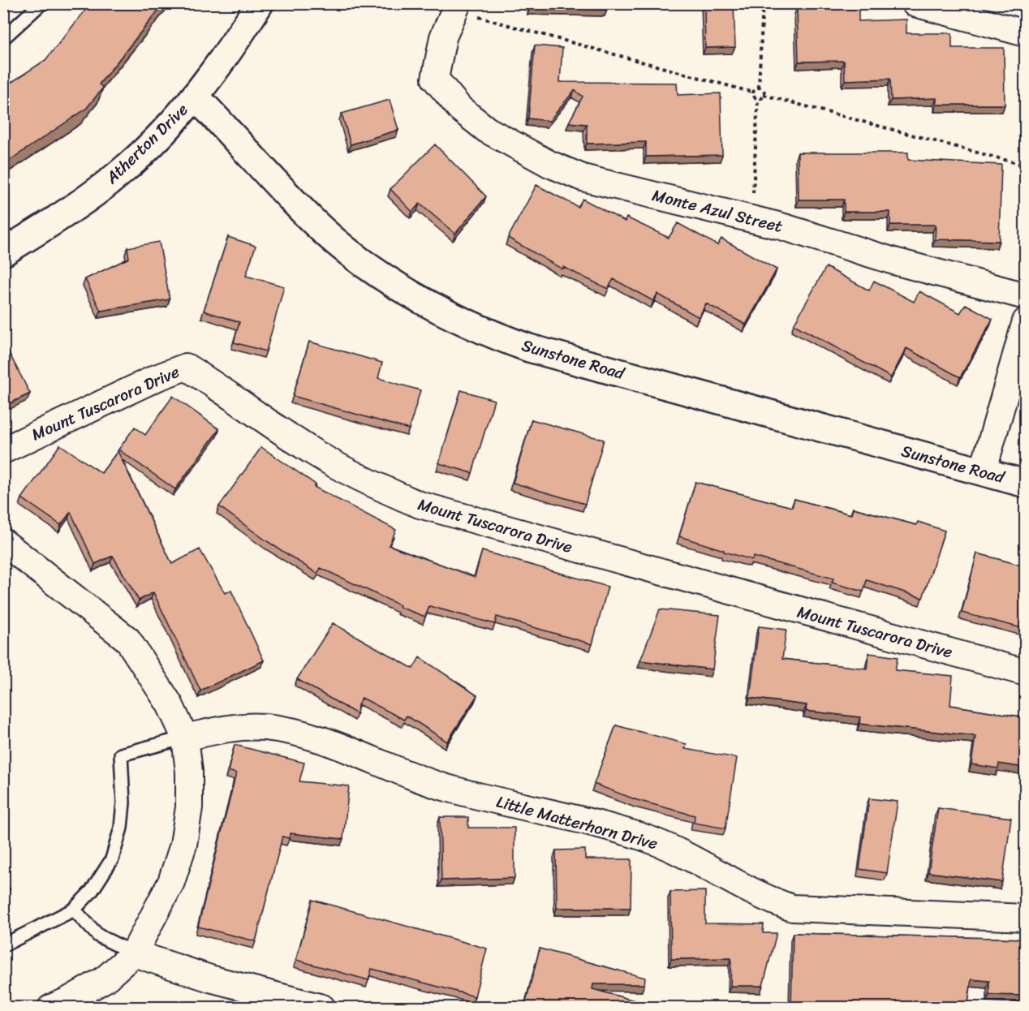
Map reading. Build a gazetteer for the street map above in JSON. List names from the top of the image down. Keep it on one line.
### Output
{"streets":{"street":["Atherton Drive","Monte Azul Street","Sunstone Road","Mount Tuscarora Drive","Little Matterhorn Drive"]},"crossings":[["Atherton Drive","Sunstone Road"]]}
